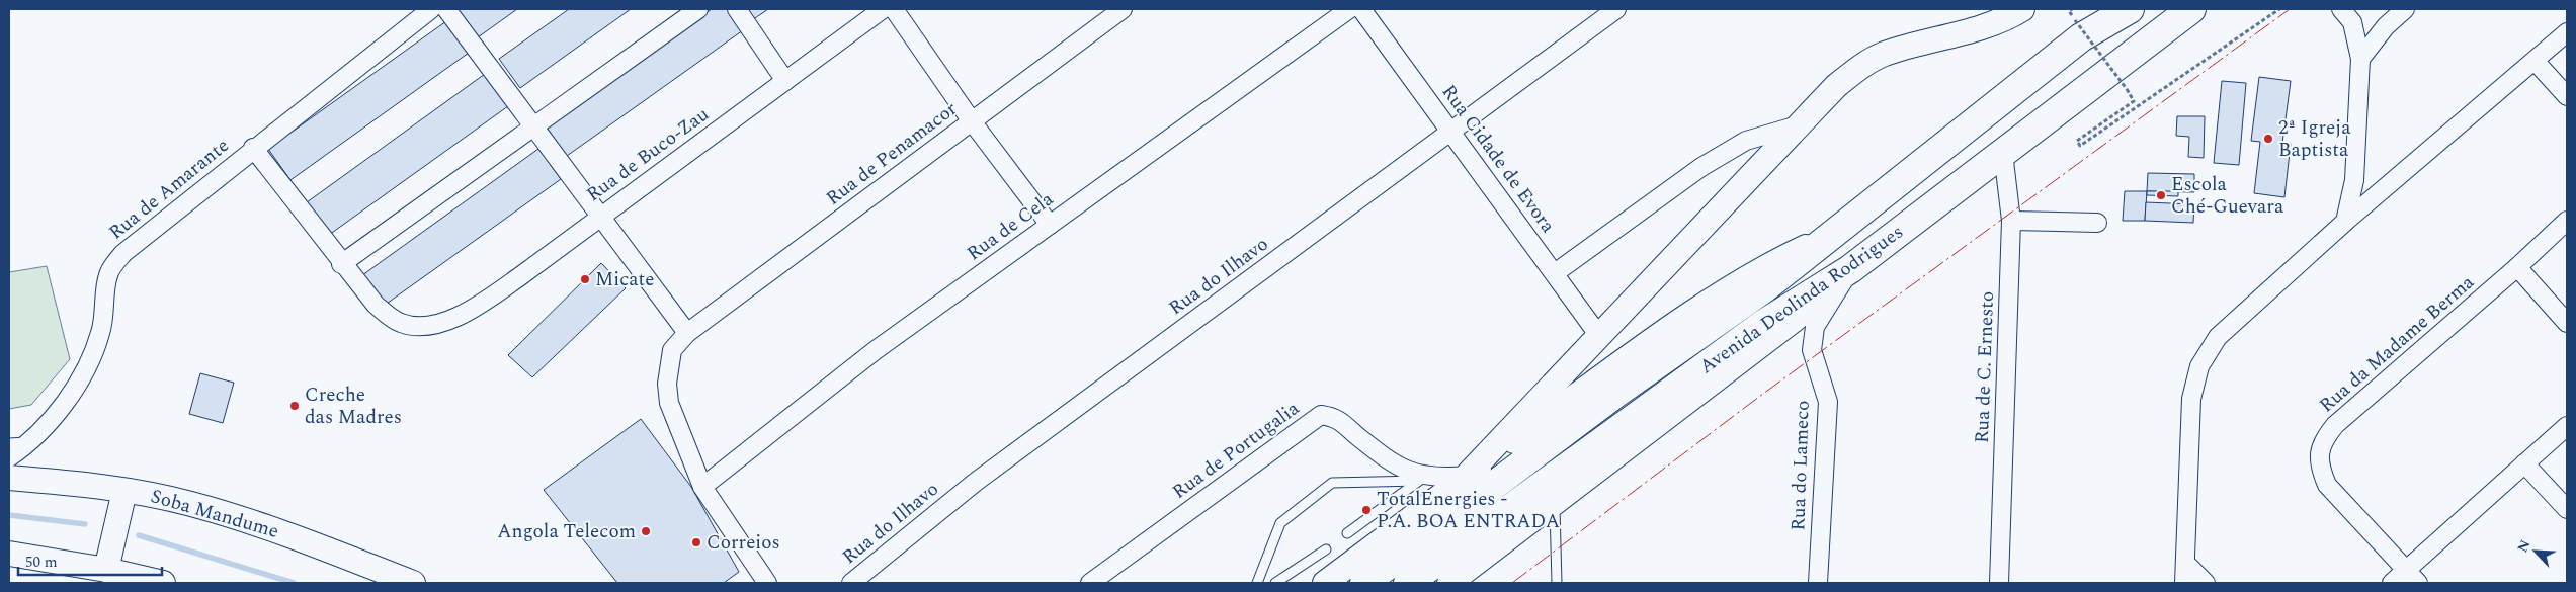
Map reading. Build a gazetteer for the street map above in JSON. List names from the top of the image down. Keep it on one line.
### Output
{"streets":{"highway":["Avenida Deolinda Rodrigues"],"main road":["Soba Mandume"],"street":["Rua de Penamacor","Rua de Buco-Zau","Rua Cidade de Evora","Rua de Amarante","Rua de Cela","Rua do Ilhavo","Rua da Madame Berma","Rua de C. Ernesto","Rua de Portugalia","Rua do Lameco"]},"crossings":[["Rua Cidade de Evora","Rua do Ilhavo"],["Avenida Deolinda Rodrigues","Rua de C. Ernesto"],["Avenida Deolinda Rodrigues","Rua do Lameco"]],"places":["2ª Igreja Baptista","Escola Ché-Guevara","Micate","Creche das Madres","TotalEnergies - P.A. BOA ENTRADA","Angola Telecom","Correios"],"scale_bar":"50 m","north":"top left"}
